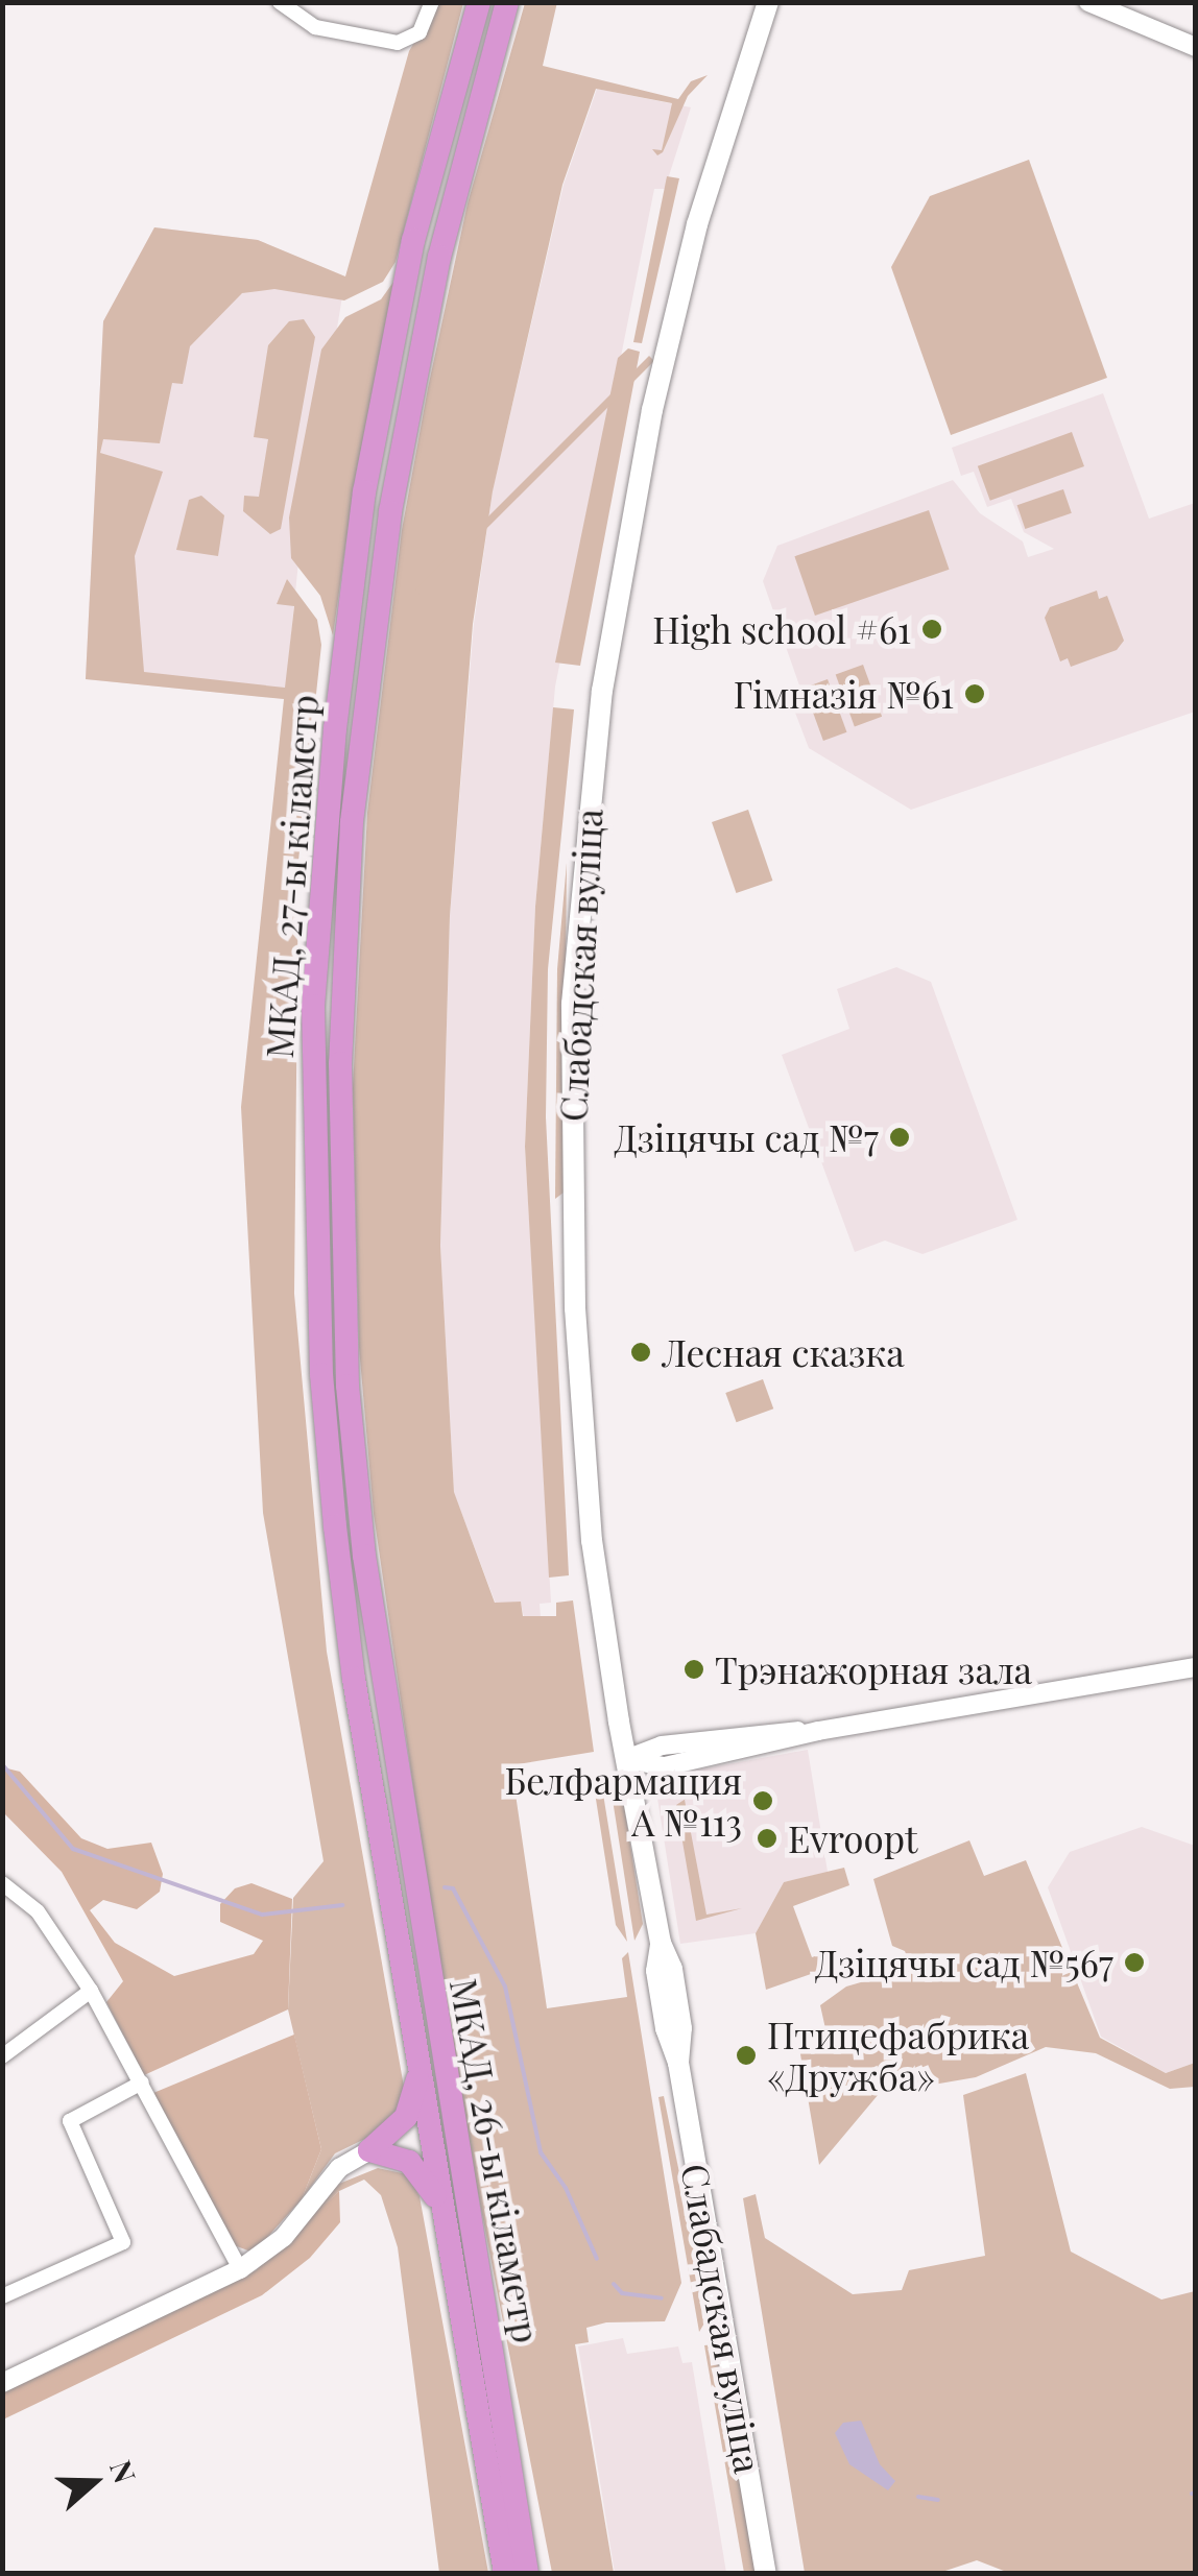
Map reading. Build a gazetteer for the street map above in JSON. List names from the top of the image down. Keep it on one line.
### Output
{"streets":{"highway":["МКАД, 27-ы кіламетр","МКАД, 26-ы кіламетр"],"main road":["Слабадская вуліца"]},"crossings":[["МКАД, 27-ы кіламетр","МКАД, 26-ы кіламетр"]],"places":["High school #61","Гімназія №61","Дзіцячы сад №7","Лесная сказка","Трэнажорная зала","Белфармация А №113","Evroopt","Дзіцячы сад №567","Птицефабрика «Дружба»"],"north":"right"}
